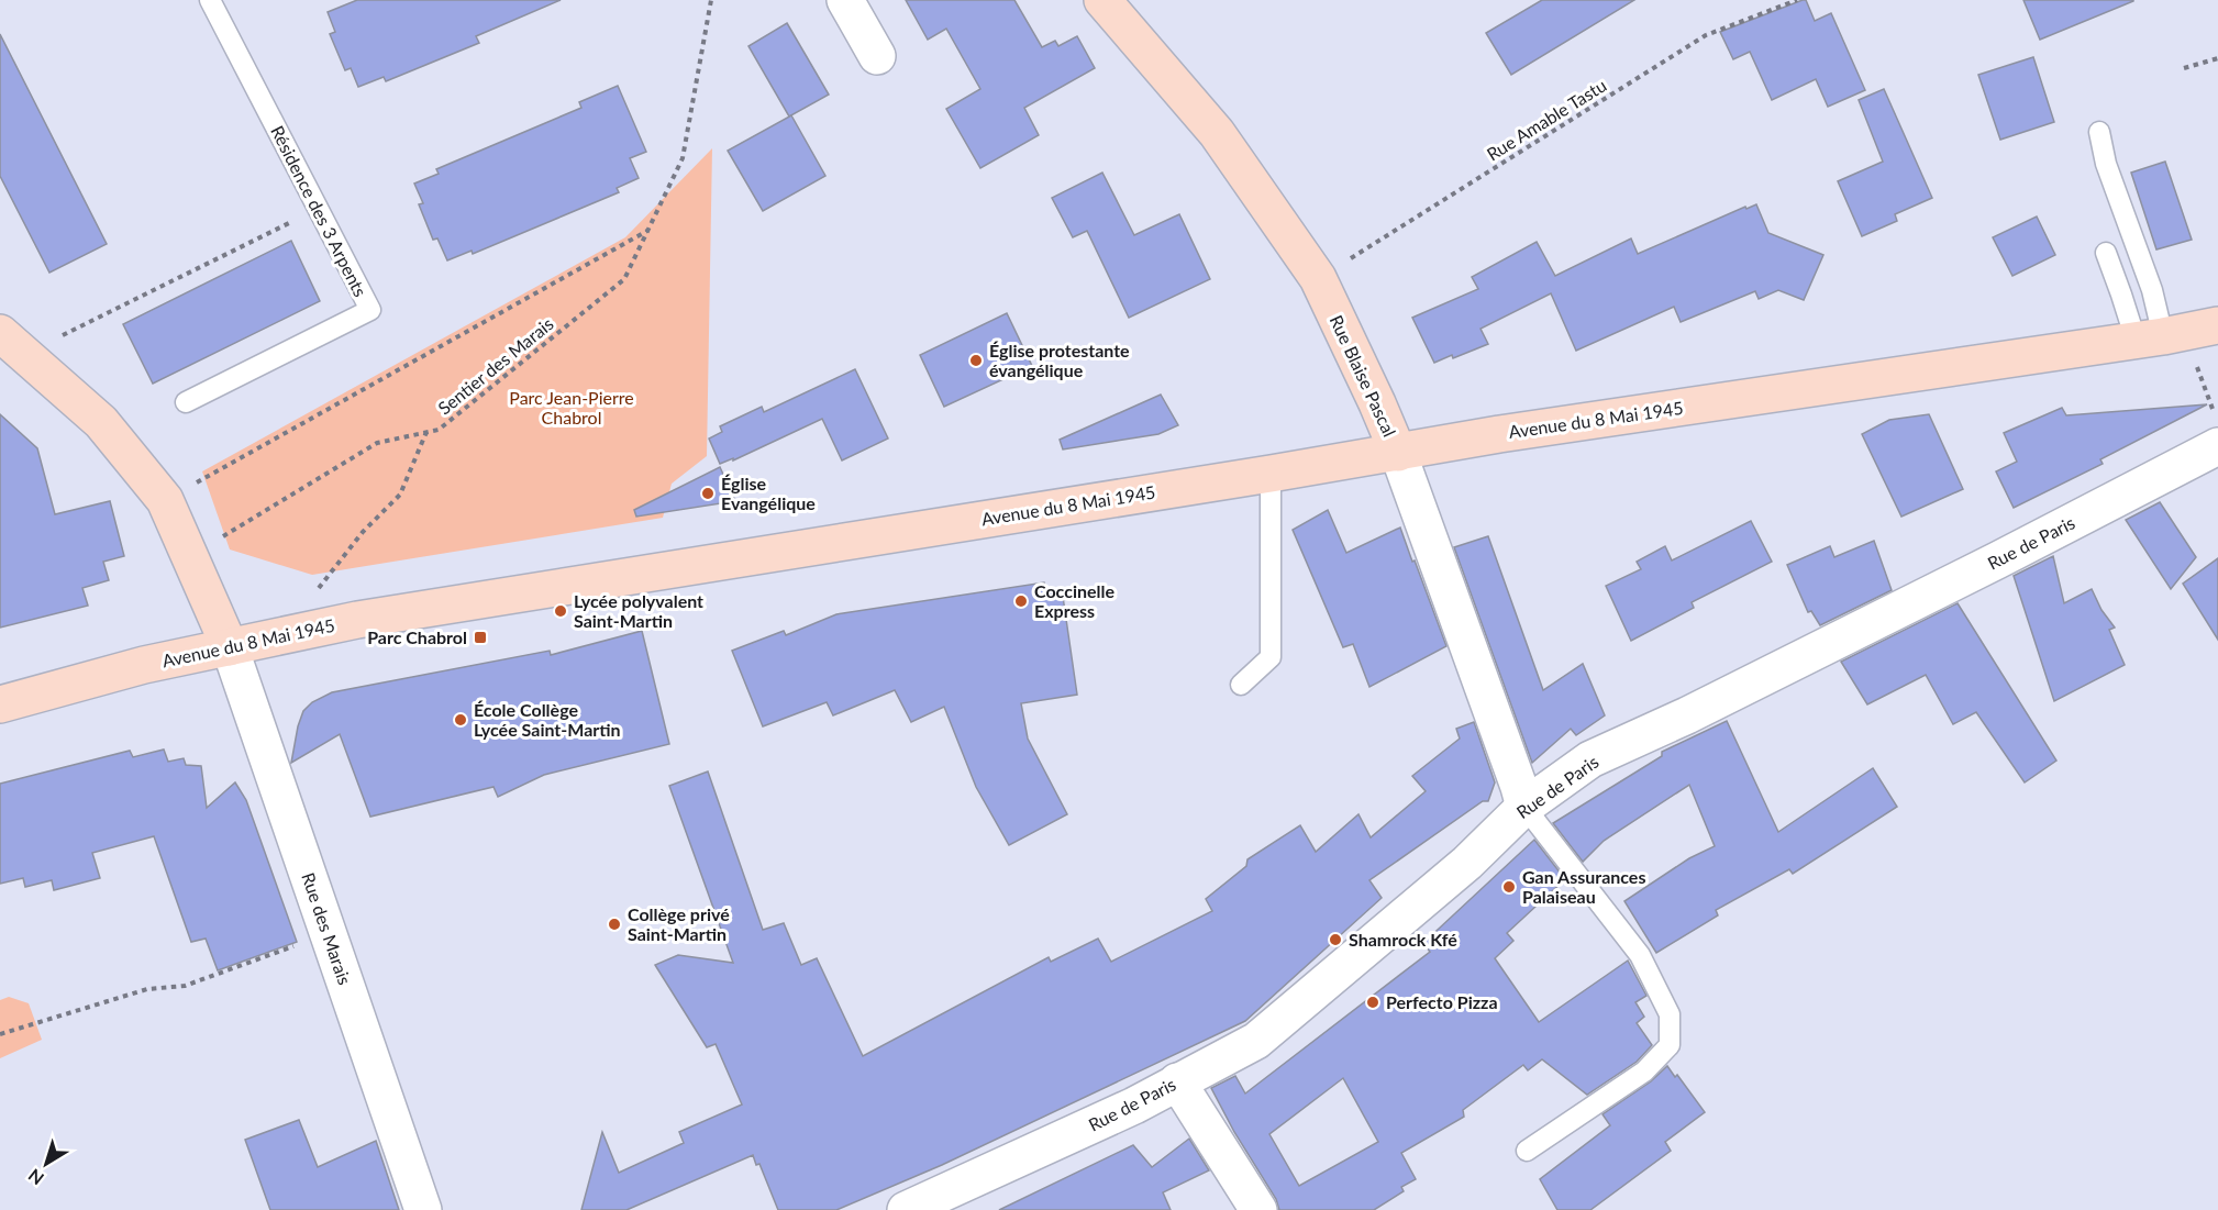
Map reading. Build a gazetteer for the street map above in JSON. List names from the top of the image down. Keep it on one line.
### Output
{"streets":{"main road":["Rue Blaise Pascal","Avenue du 8 Mai 1945"],"street":["Rue de Paris","Rue des Marais"],"lane":["Résidence des 3 Arpents"],"path":["Rue Amable Tastu","Sentier des Marais"]},"crossings":[["Rue Amable Tastu","Rue Blaise Pascal"],["Rue Blaise Pascal","Avenue du 8 Mai 1945"],["Rue Blaise Pascal","Rue de Paris"],["Avenue du 8 Mai 1945","Rue des Marais"]],"parks":["Parc Jean-Pierre Chabrol"],"places":{"other":["Église protestante évangélique","Église Evangélique","Coccinelle Express","Lycée polyvalent Saint-Martin","École Collège Lycée Saint-Martin","Gan Assurances Palaiseau","Collège privé Saint-Martin","Shamrock Kfé","Perfecto Pizza"],"transit":["Parc Chabrol"]},"north":"bottom left"}
